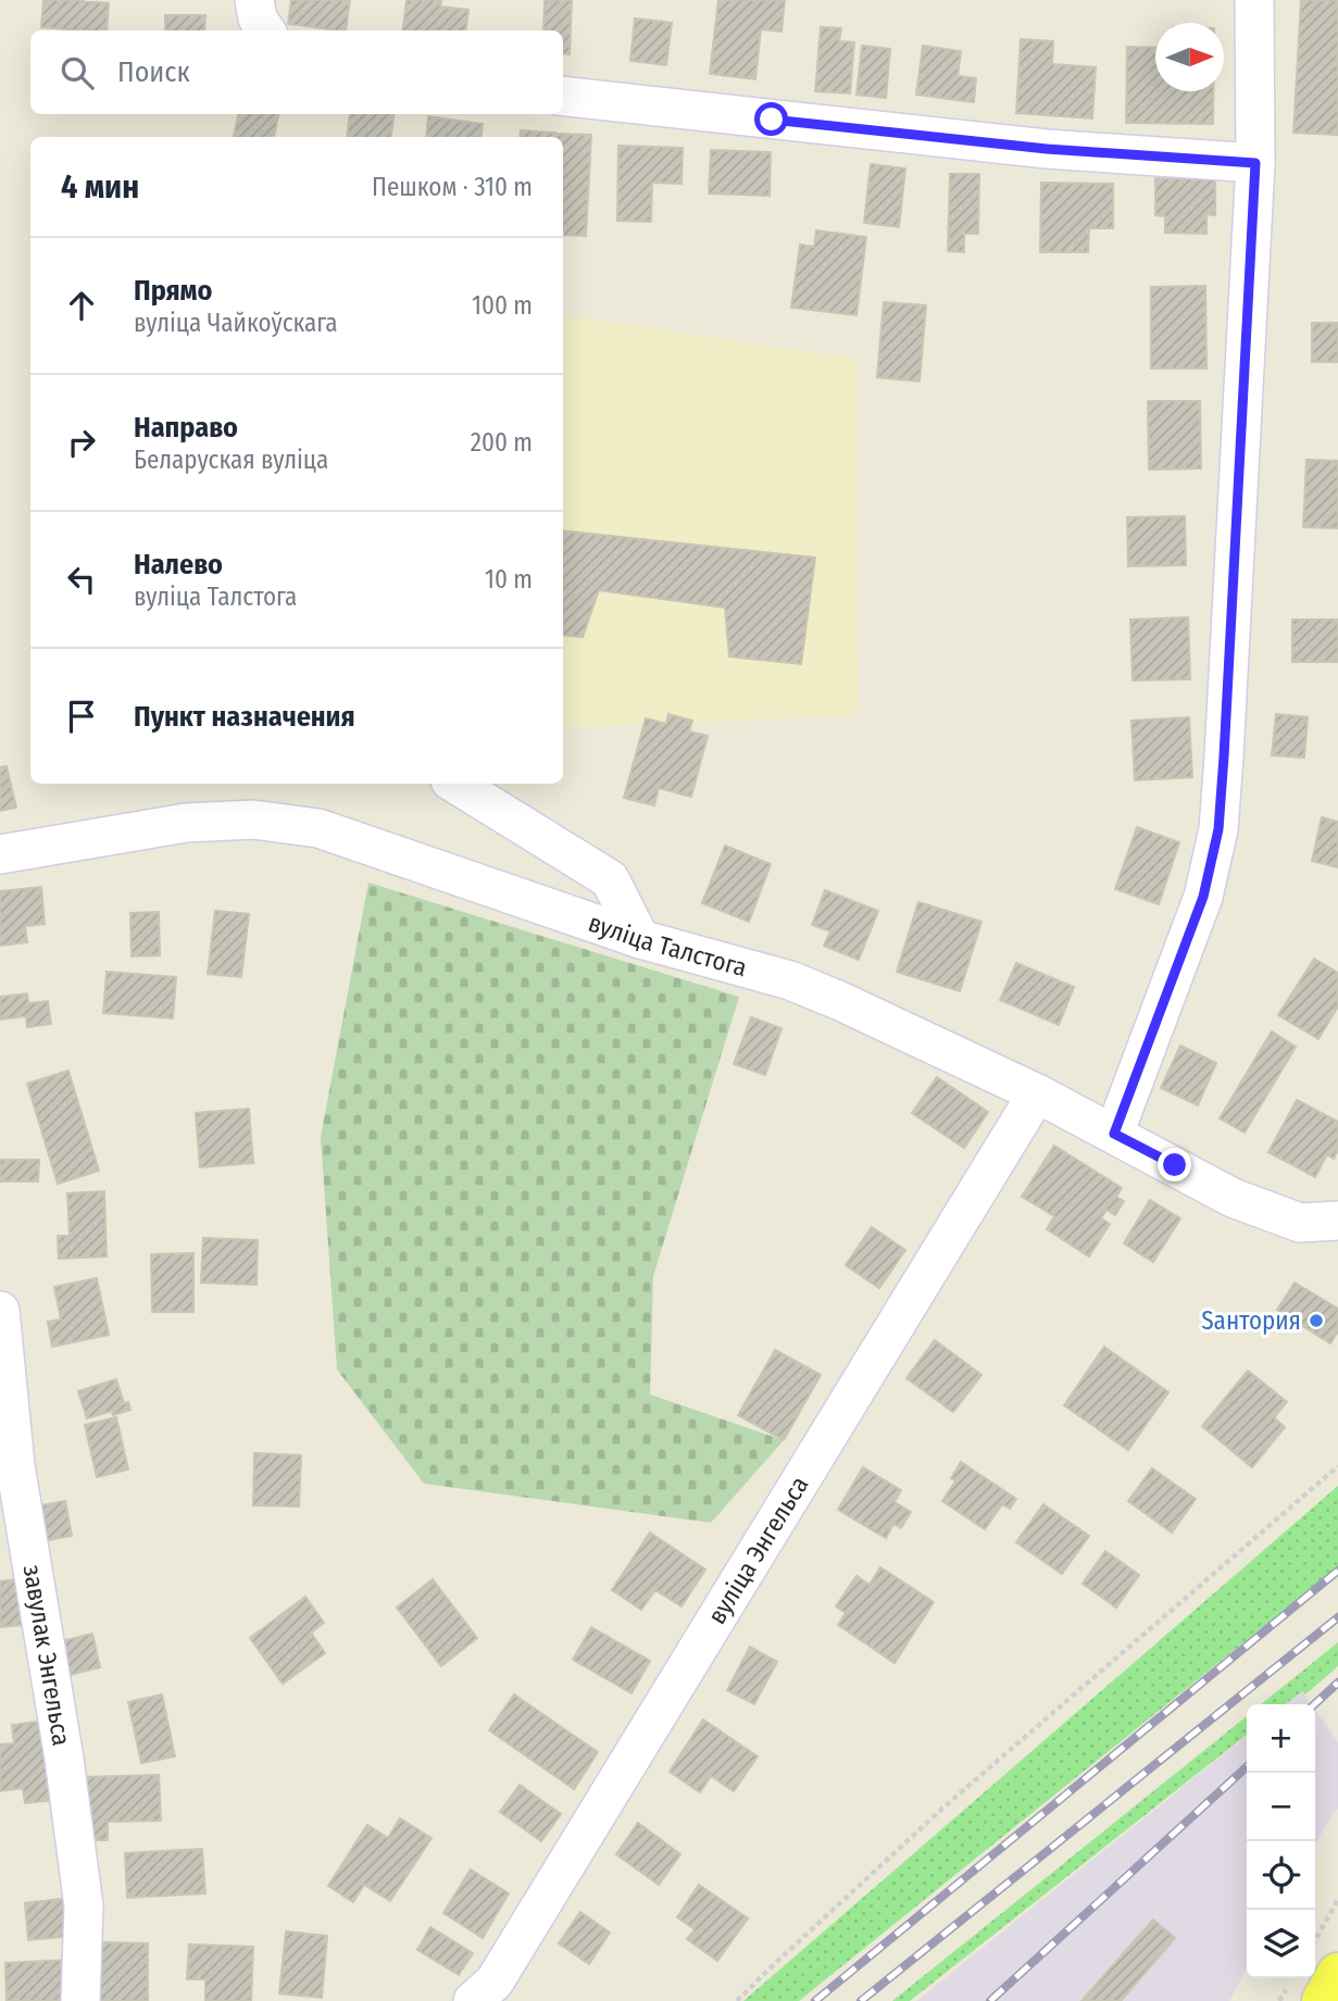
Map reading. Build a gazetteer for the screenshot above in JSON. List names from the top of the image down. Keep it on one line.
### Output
{"streets":{"street":["вуліца Талстога","вуліца Энгельса","завулак Энгельса"]},"crossings":[["вуліца Талстога","вуліца Энгельса"]],"places":["Sантория"],"north":"right","page":{"search":"Поиск","heading":["4 мин","Пешком · 310 m"],"list":[["Прямо","вуліца Чайкоўскага","100 m"],["Направо","Беларуская вуліца","200 m"],["Налево","вуліца Талстога","10 m"],"Пункт назначения"],"map_buttons":["+","−"]}}
